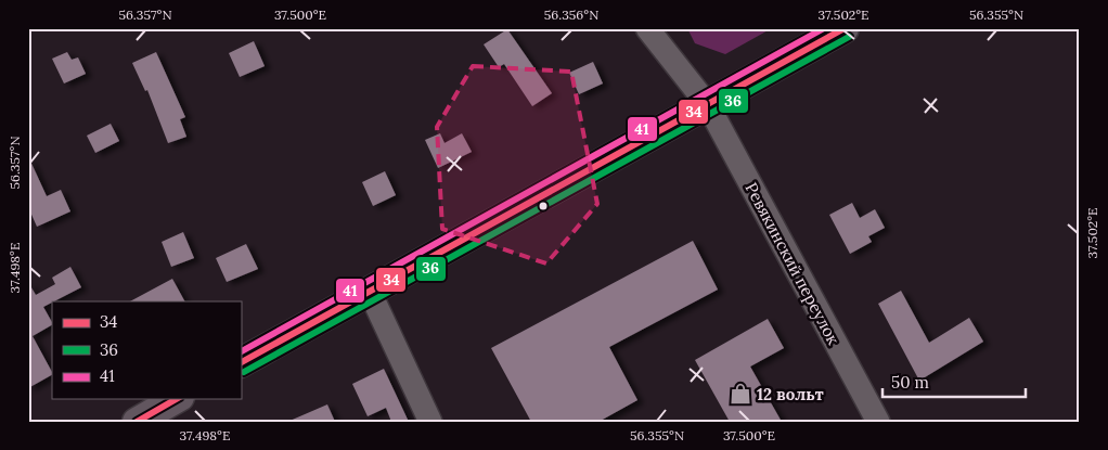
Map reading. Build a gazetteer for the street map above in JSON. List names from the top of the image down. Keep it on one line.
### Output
{"streets":{"street":["Ревякинский переулок"]},"places":{"shop":["12 вольт"]},"lines":["transit line 34","transit line 41","transit line 36"],"legend":["34","36","41"],"scale_bar":"50 m","coordinates":["56.357°N","37.500°E","56.356°N","37.502°E","56.355°N","37.498°E"]}
